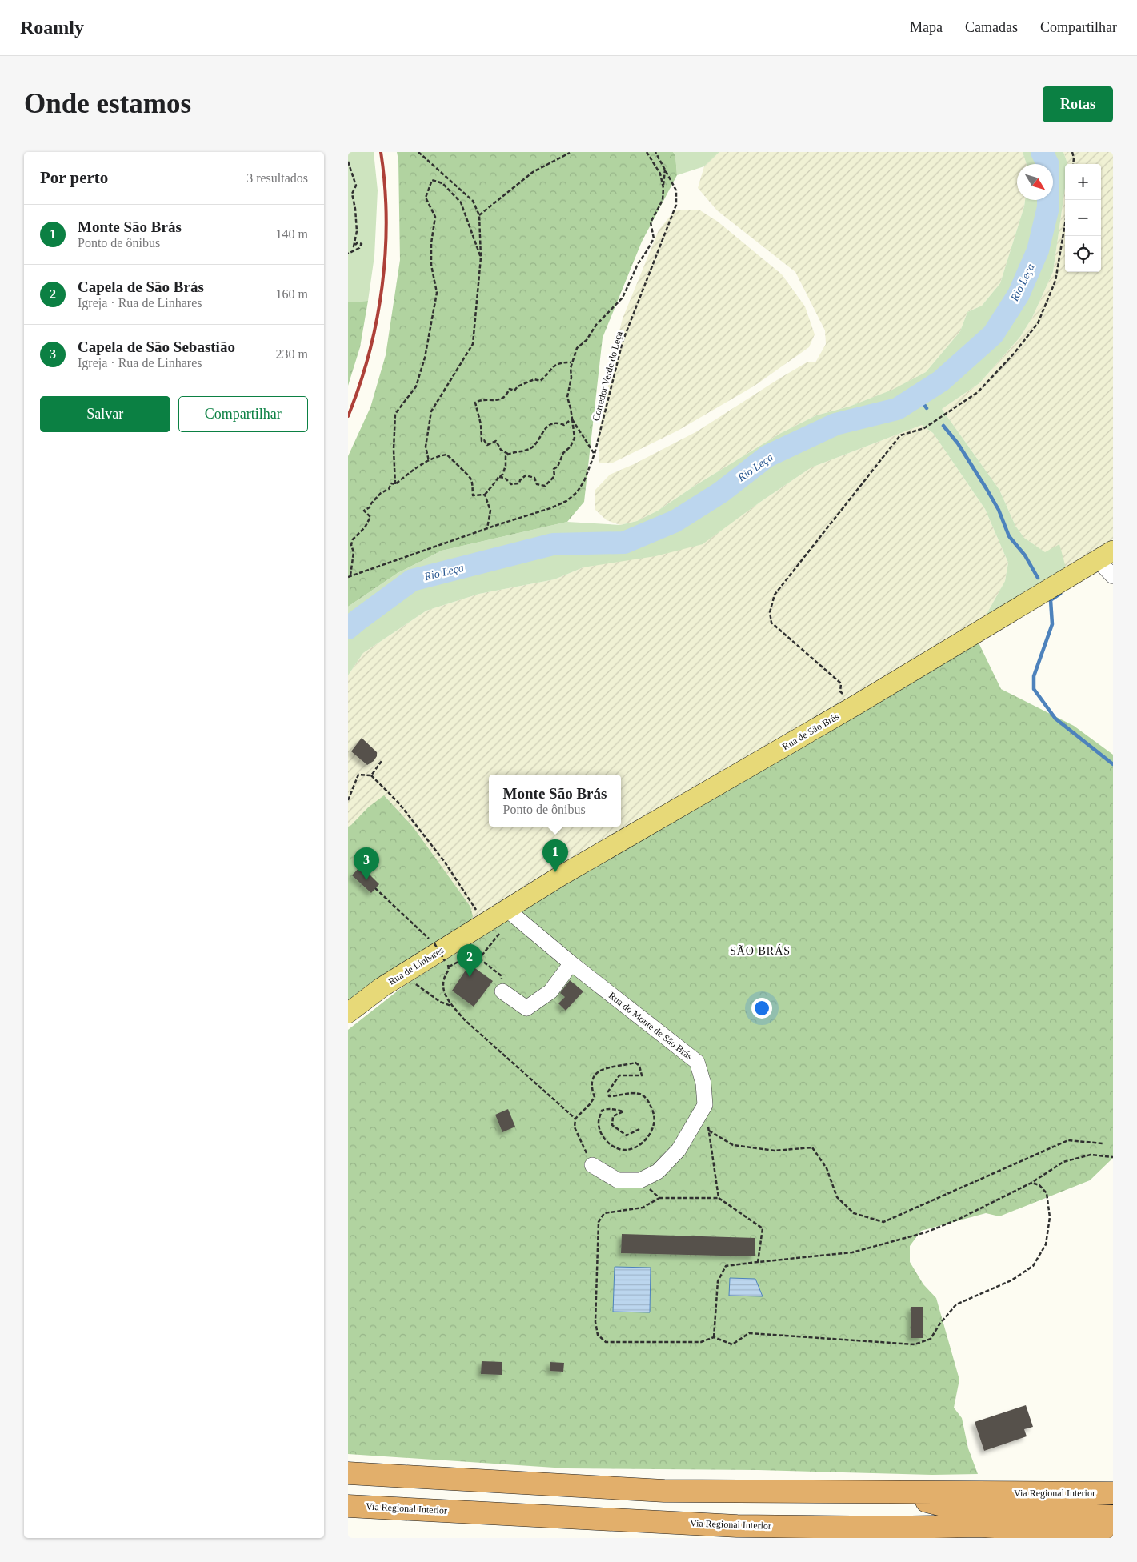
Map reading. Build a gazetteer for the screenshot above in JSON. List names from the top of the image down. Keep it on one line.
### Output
{"streets":{"highway":["Via Regional Interior"],"main road":["Rua de São Brás","Rua de Linhares"],"street":["Rua do Monte de São Brás"],"path":["Corredor Verde do Leça"]},"crossings":[["Rua de São Brás","Rua de Linhares"],["Rua de São Brás","Rua do Monte de São Brás"],["Rua de Linhares","Rua do Monte de São Brás"]],"districts":["SÃO BRÁS"],"water":["Rio Leça"],"north":"bottom right","page":{"header":"Roamly","nav":["Mapa","Camadas","Compartilhar"],"buttons":["Rotas",["Salvar","Compartilhar"]],"title":"Onde estamos","heading":["Por perto","3 resultados"],"map_buttons":["+","−"],"list":[{"mark":"1","name":"Monte São Brás","note":"Ponto de ônibus","value":"140 m"},{"mark":"2","name":"Capela de São Brás","note":"Igreja · Rua de Linhares","value":"160 m"},{"mark":"3","name":"Capela de São Sebastião","note":"Igreja · Rua de Linhares","value":"230 m"}],"popup":["Monte São Brás","Ponto de ônibus"],"pins":["1","3","2"]}}
